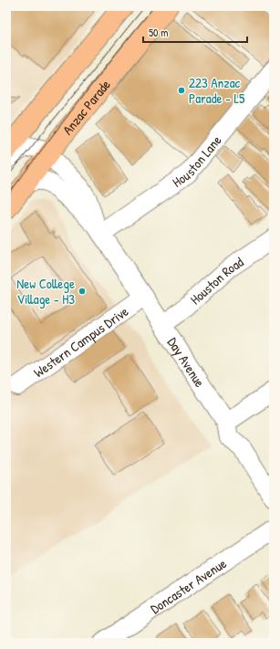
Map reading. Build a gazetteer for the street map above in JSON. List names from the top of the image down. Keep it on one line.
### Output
{"streets":{"main road":["Anzac Parade"],"street":["Houston Lane","Houston Road","Western Campus Drive","Day Avenue","Doncaster Avenue"]},"crossings":[["Anzac Parade","Day Avenue"],["Houston Lane","Day Avenue"],["Houston Road","Day Avenue"],["Western Campus Drive","Day Avenue"]],"places":["223 Anzac Parade - L5","New College Village - H3"],"scale_bar":"50 m"}
